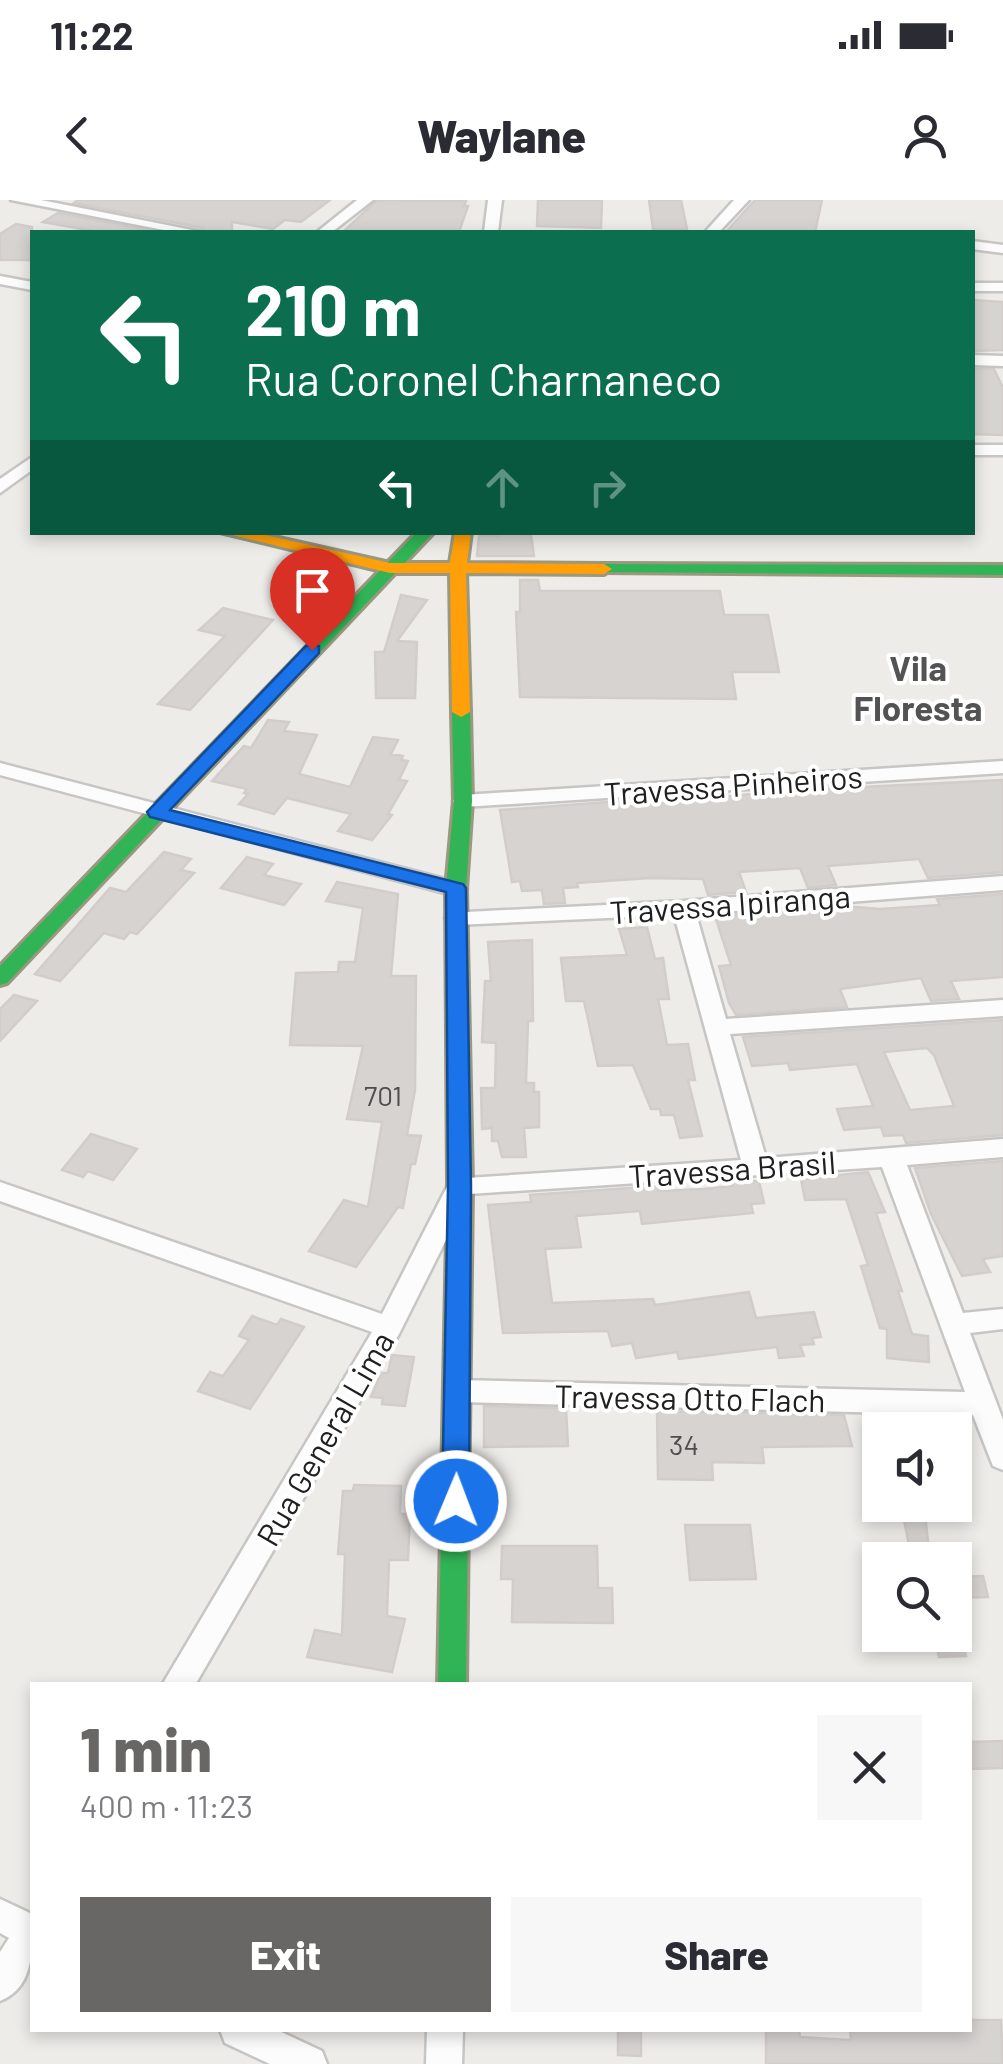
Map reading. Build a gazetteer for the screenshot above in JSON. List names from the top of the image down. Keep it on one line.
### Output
{"streets":{"street":["Travessa Pinheiros","Travessa Ipiranga","Travessa Brasil","Travessa Otto Flach","Rua General Lima"]},"crossings":[["Travessa Brasil","Rua General Lima"]],"districts":["Vila Floresta"],"house_numbers":["701","34"],"page":{"status":"11:22","header":"Waylane","turn":["210 m","Rua Coronel Charnaneco"],"heading":["1 min","400 m · 11:23"],"buttons":["Exit","Share"]}}
